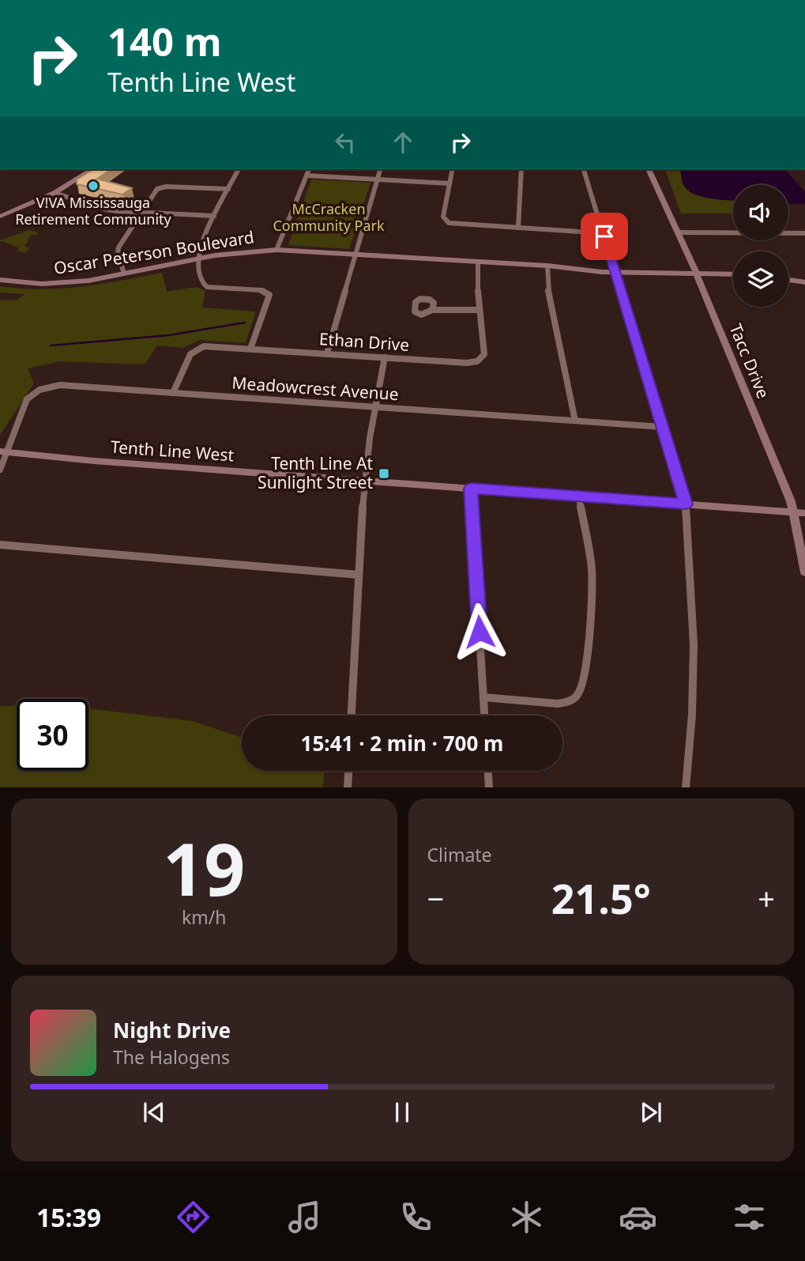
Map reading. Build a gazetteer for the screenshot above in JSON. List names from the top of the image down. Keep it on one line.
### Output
{"streets":{"street":["Oscar Peterson Boulevard","Ethan Drive","Tacc Drive","Meadowcrest Avenue","Tenth Line West"]},"crossings":[["Oscar Peterson Boulevard","Ethan Drive"],["Oscar Peterson Boulevard","Tacc Drive"],["Ethan Drive","Meadowcrest Avenue"],["Tacc Drive","Tenth Line West"],["Meadowcrest Avenue","Tenth Line West"]],"parks":["McCracken Community Park"],"places":{"other":["V!VA Mississauga Retirement Community"],"transit":["Tenth Line At Sunlight Street"]},"page":{"turn":["140 m","Tenth Line West"],"limit":"30","trip":"15:41 · 2 min · 700 m","tile":[["19","km/h"],"Climate"],"heat":["−","21.5°","+"],"song":["Night Drive","The Halogens"],"tabs":"15:39"}}
